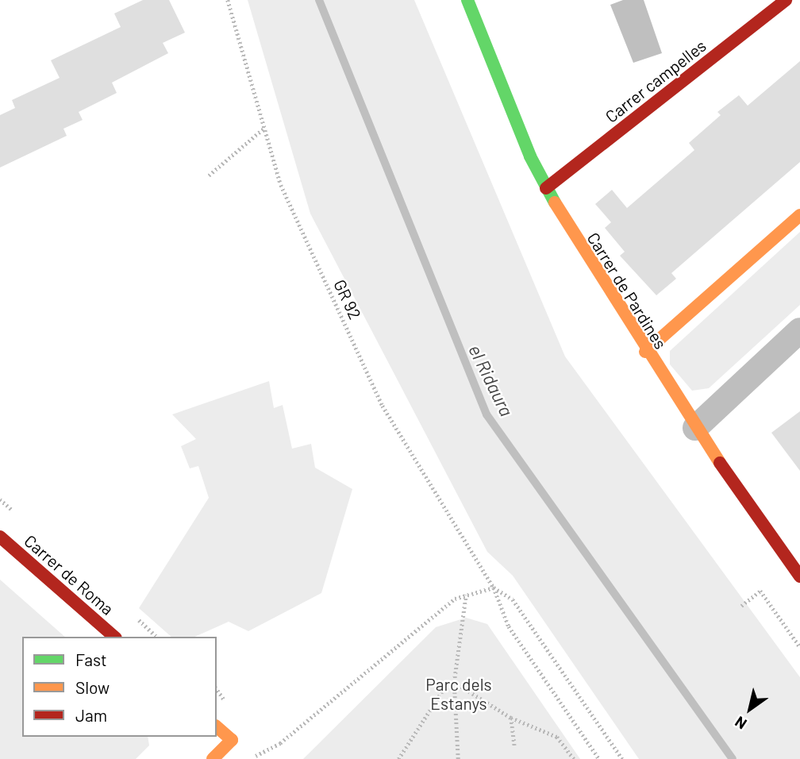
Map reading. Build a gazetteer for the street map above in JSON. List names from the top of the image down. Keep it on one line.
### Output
{"streets":{"street":["Carrer campelles","Carrer de Pardines","Carrer de Roma"],"path":["GR 92"]},"crossings":[["Carrer campelles","Carrer de Pardines"]],"water":["el Ridaura"],"parks":["Parc dels Estanys"],"legend":["Fast","Slow","Jam"],"north":"bottom left"}
